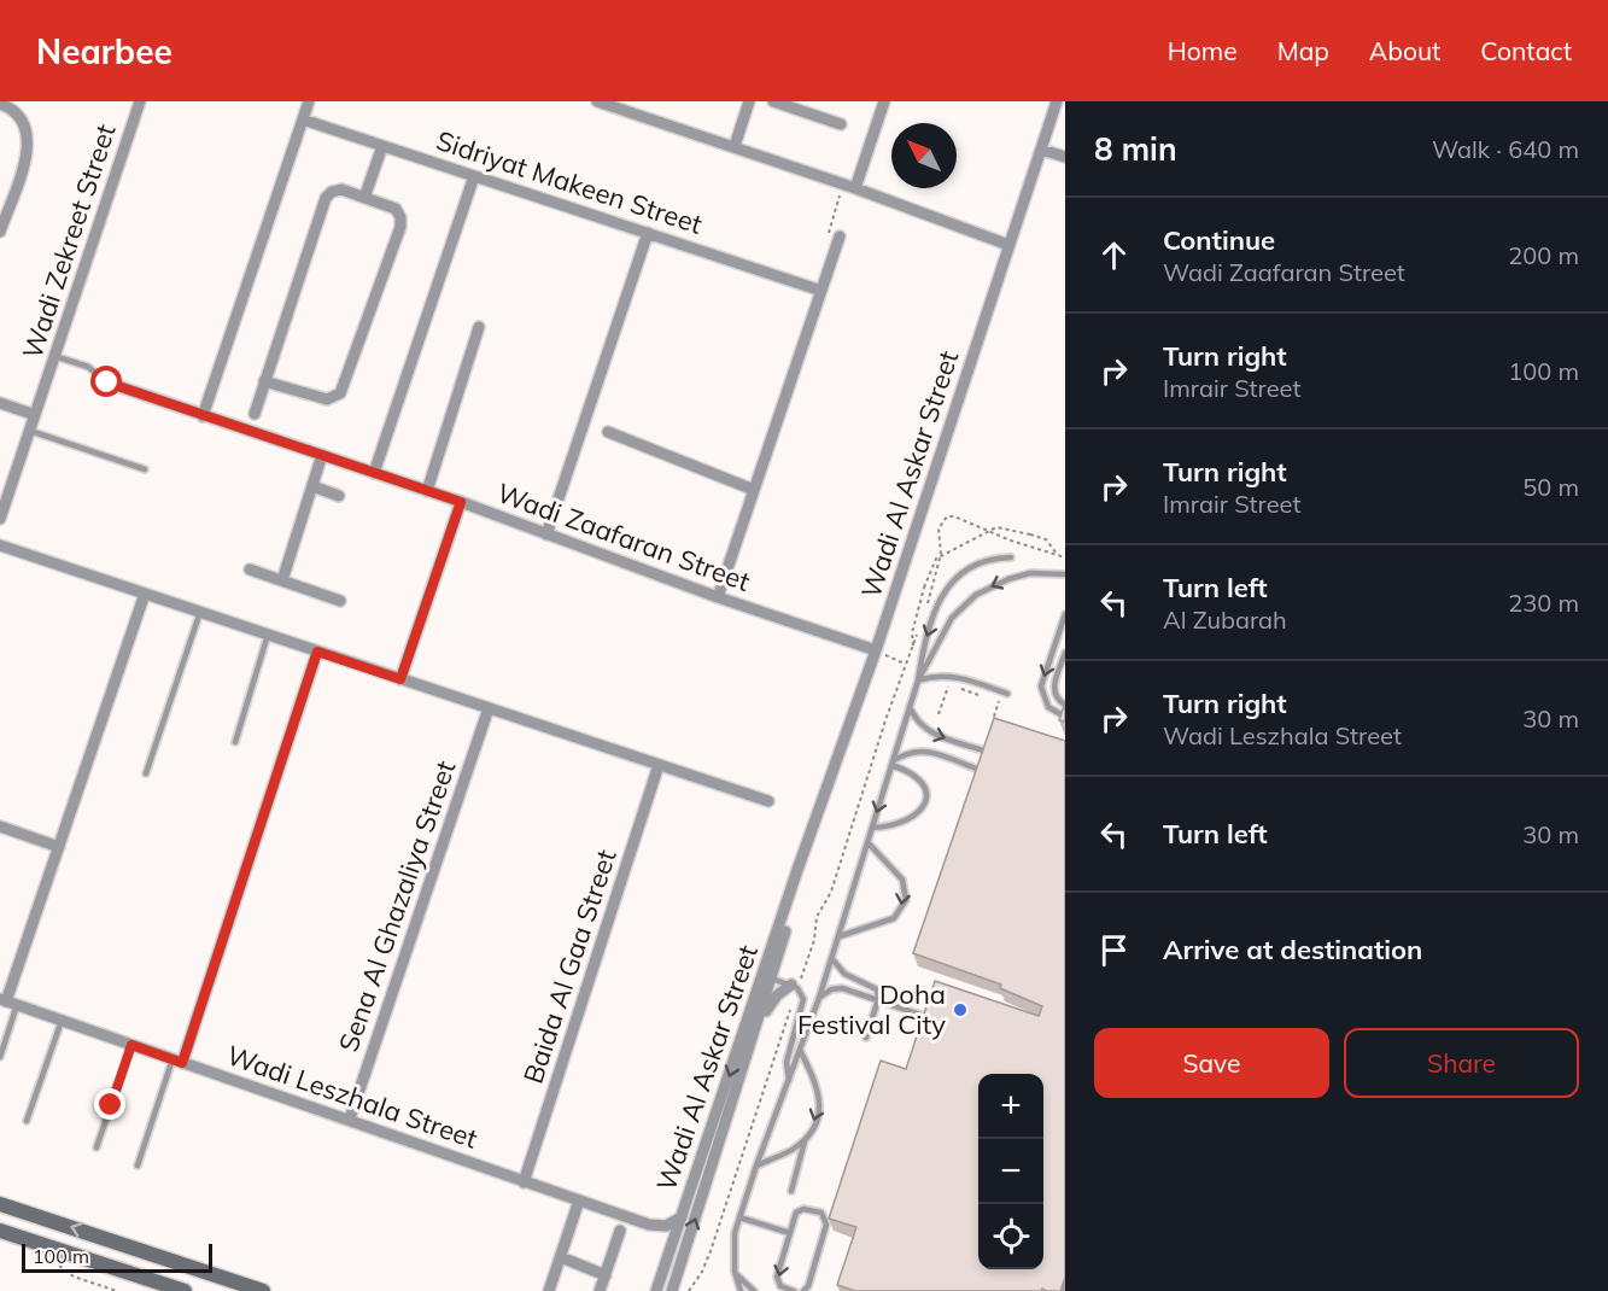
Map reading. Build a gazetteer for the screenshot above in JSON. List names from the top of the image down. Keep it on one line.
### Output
{"streets":{"street":["Sidriyat Makeen Street","Wadi Zekreet Street","Wadi Al Askar Street","Wadi Zaafaran Street","Sena Al Ghazaliya Street","Baida Al Gaa Street","Wadi Leszhala Street"]},"crossings":[["Wadi Al Askar Street","Wadi Zaafaran Street"],["Wadi Al Askar Street","Wadi Leszhala Street"],["Sena Al Ghazaliya Street","Wadi Leszhala Street"],["Baida Al Gaa Street","Wadi Leszhala Street"]],"places":["Doha Festival City"],"scale_bar":"100 m","north":"top left","page":{"header":"Nearbee","nav":["Home","Map","About","Contact"],"heading":["8 min","Walk · 640 m"],"list":[["Continue","Wadi Zaafaran Street","200 m"],["Turn right","Imrair Street","100 m"],["Turn right","Imrair Street","50 m"],["Turn left","Al Zubarah","230 m"],["Turn right","Wadi Leszhala Street","30 m"],["Turn left","30 m"],"Arrive at destination"],"buttons":["Save","Share"],"map_buttons":["+","−"],"scale":"100 m"}}
